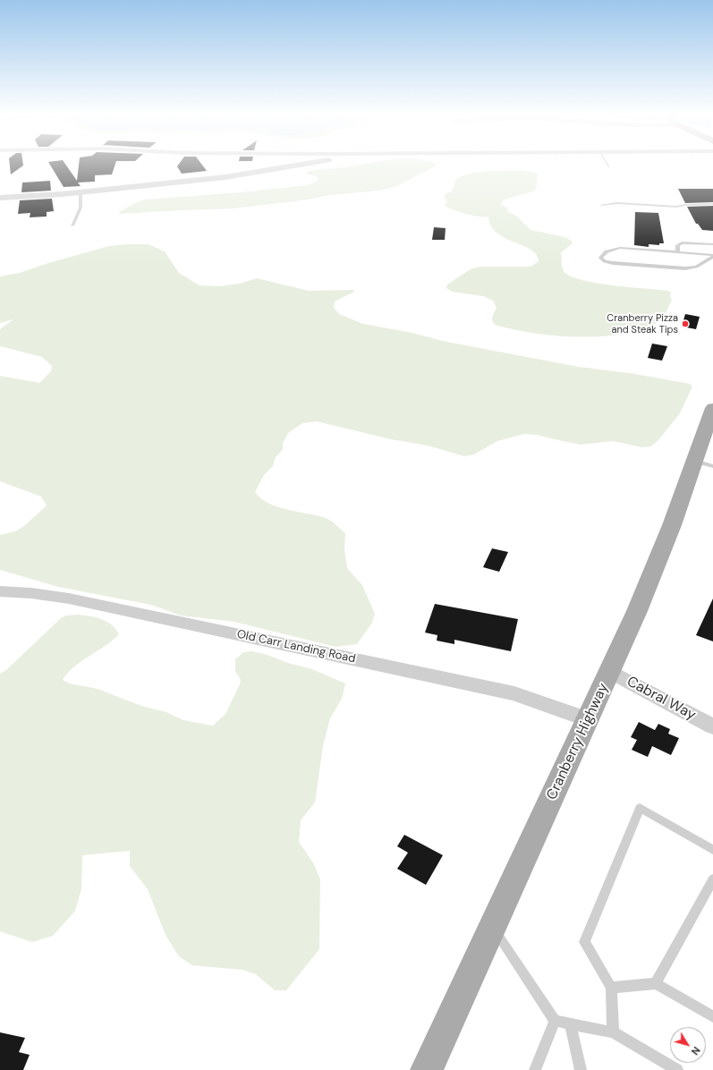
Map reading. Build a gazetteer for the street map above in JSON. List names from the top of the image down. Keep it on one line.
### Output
{"streets":{"main road":["Cranberry Highway"],"street":["Old Carr Landing Road","Cabral Way"]},"crossings":[["Old Carr Landing Road","Cranberry Highway"],["Cabral Way","Cranberry Highway"]],"places":["Cranberry Pizza and Steak Tips"],"north":"bottom right"}
